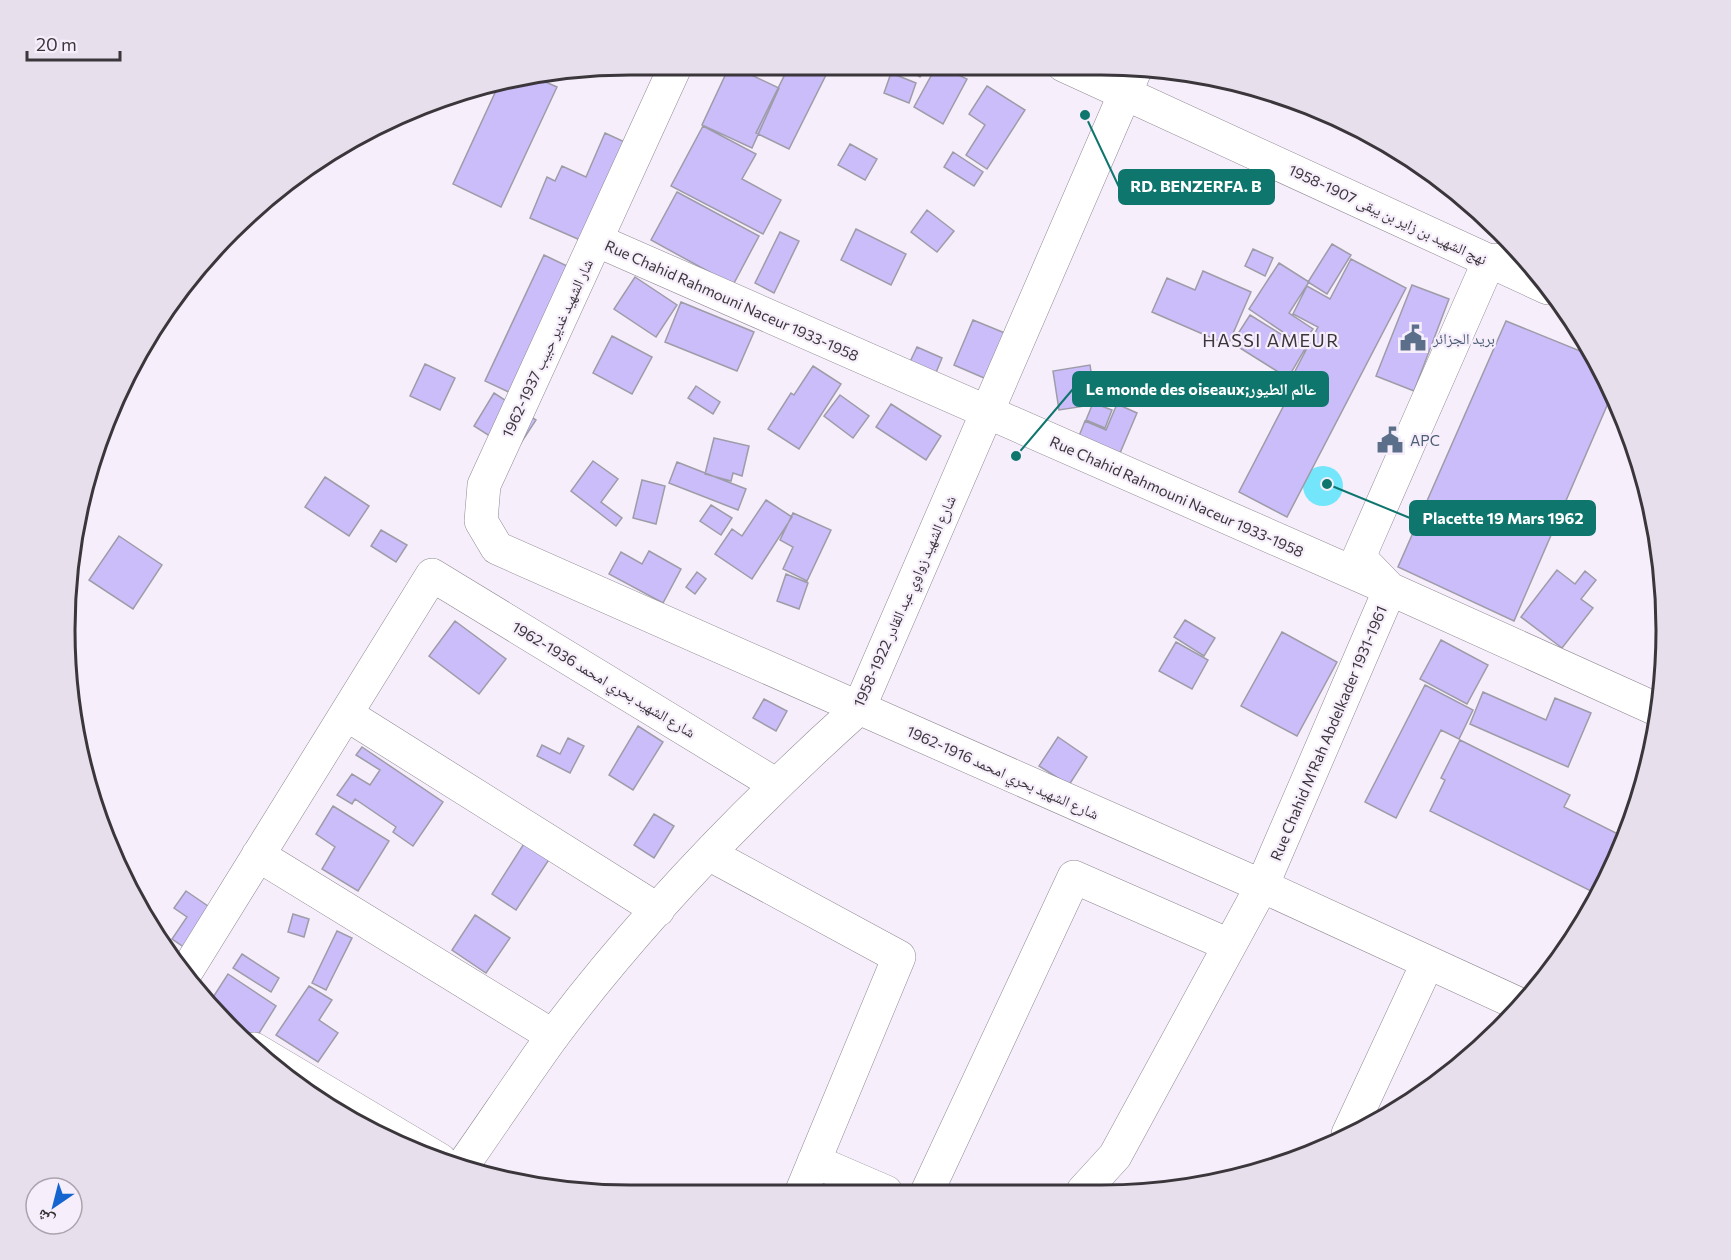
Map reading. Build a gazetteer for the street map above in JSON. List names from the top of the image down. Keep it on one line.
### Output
{"streets":{"street":["نهج الشهيد بن زاير بن يبقى 1907-1958","Rue Chahid Rahmouni Naceur 1933-1958","شار الشهيد غدير حبيب 1937-1962","شارع الشهيد زواوي عبد القادر 1922-1958","شارع الشهيد بحري امحمد 1936-1962","Rue Chahid M'Rah Abdelkader 1931-1961","شارع الشهيد بحري امحمد 1916-1962"]},"crossings":[["نهج الشهيد بن زاير بن يبقى 1907-1958","شارع الشهيد زواوي عبد القادر 1922-1958"],["نهج الشهيد بن زاير بن يبقى 1907-1958","Rue Chahid M'Rah Abdelkader 1931-1961"],["Rue Chahid Rahmouni Naceur 1933-1958","شار الشهيد غدير حبيب 1937-1962"],["Rue Chahid Rahmouni Naceur 1933-1958","شارع الشهيد زواوي عبد القادر 1922-1958"],["Rue Chahid Rahmouni Naceur 1933-1958","Rue Chahid M'Rah Abdelkader 1931-1961"],["شار الشهيد غدير حبيب 1937-1962","شارع الشهيد بحري امحمد 1916-1962"],["شارع الشهيد زواوي عبد القادر 1922-1958","شارع الشهيد بحري امحمد 1936-1962"],["شارع الشهيد زواوي عبد القادر 1922-1958","شارع الشهيد بحري امحمد 1916-1962"],["Rue Chahid M'Rah Abdelkader 1931-1961","شارع الشهيد بحري امحمد 1916-1962"]],"districts":["HASSI AMEUR"],"places":{"other":["RD. BENZERFA. B","Le monde des oiseaux;عالم الطيور","Placette 19 Mars 1962"],"public building":["بريد الجزائر","APC"]},"scale_bar":"20 m","north":"bottom left"}
